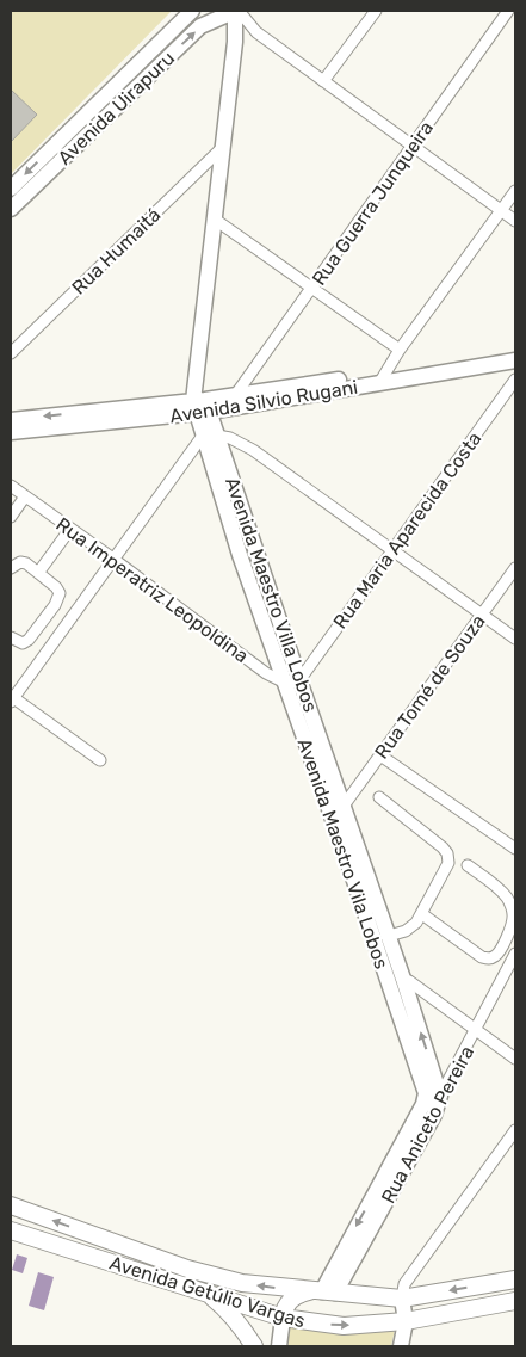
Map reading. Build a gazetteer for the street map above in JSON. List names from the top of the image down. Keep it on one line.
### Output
{"streets":{"main road":["Avenida Getúlio Vargas"],"street":["Avenida Uirapuru","Rua Guerra Junqueira","Rua Humaitá","Avenida Silvio Rugani","Rua Maria Aparecida Costa","Rua Imperatriz Leopoldina","Avenida Maestro Villa Lobos","Rua Tomé de Souza","Avenida Maestro Vila Lobos","Rua Aniceto Pereira"]},"crossings":[["Rua Guerra Junqueira","Avenida Silvio Rugani"],["Rua Maria Aparecida Costa","Rua Imperatriz Leopoldina"],["Rua Maria Aparecida Costa","Avenida Maestro Villa Lobos"],["Rua Maria Aparecida Costa","Avenida Maestro Vila Lobos"],["Rua Imperatriz Leopoldina","Avenida Maestro Villa Lobos"],["Rua Imperatriz Leopoldina","Avenida Maestro Vila Lobos"],["Avenida Maestro Villa Lobos","Rua Tomé de Souza"],["Avenida Maestro Villa Lobos","Avenida Maestro Vila Lobos"],["Avenida Maestro Villa Lobos","Rua Aniceto Pereira"],["Rua Tomé de Souza","Avenida Maestro Vila Lobos"],["Avenida Maestro Vila Lobos","Rua Aniceto Pereira"],["Rua Aniceto Pereira","Avenida Getúlio Vargas"]]}
